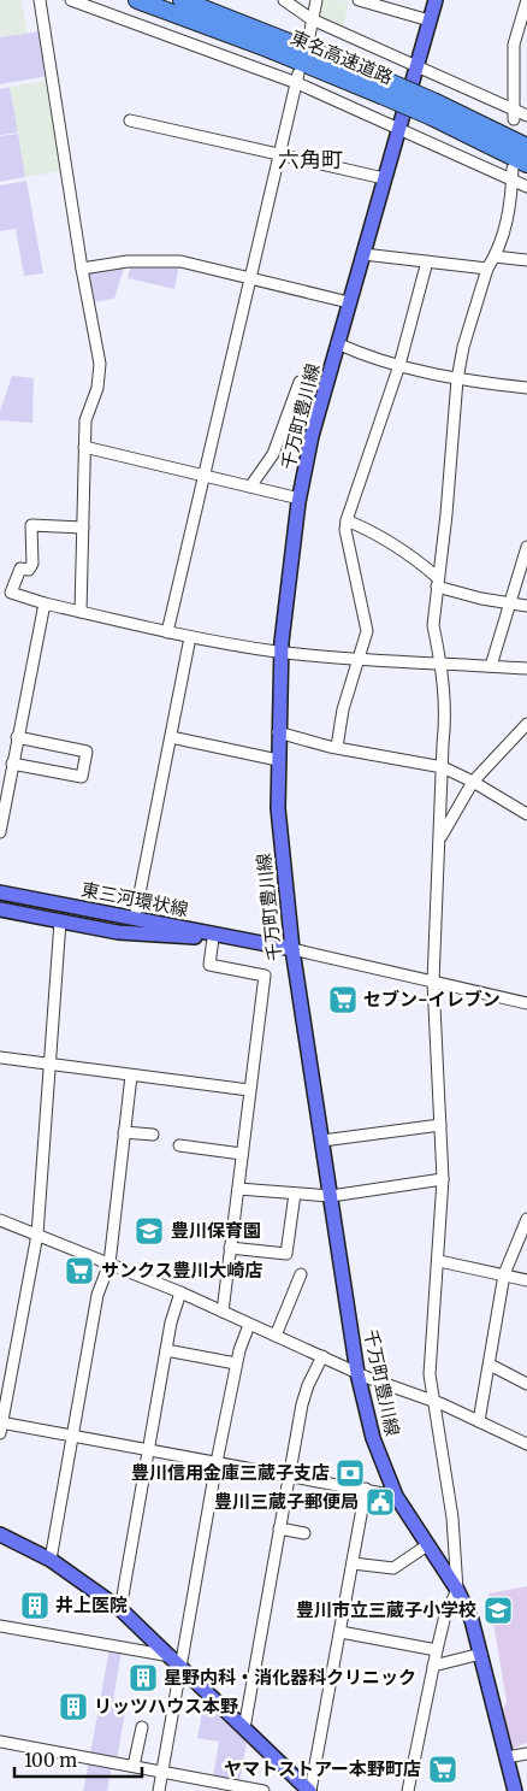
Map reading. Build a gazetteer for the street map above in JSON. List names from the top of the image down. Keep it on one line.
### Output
{"streets":{"highway":["東名高速道路"],"main road":["千万町豊川線","東三河環状線"]},"crossings":[["千万町豊川線","東三河環状線"]],"districts":["六角町"],"places":{"supermarket":["セブン-イレブン","サンクス豊川大崎店","ヤマトストアー本野町店"],"school or university":["豊川保育園","豊川市立三蔵子小学校"],"bank":["豊川信用金庫三蔵子支店"],"public building":["豊川三蔵子郵便局"],"building":["井上医院","星野内科・消化器科クリニック","リッツハウス本野"]},"scale_bar":"100 m"}
